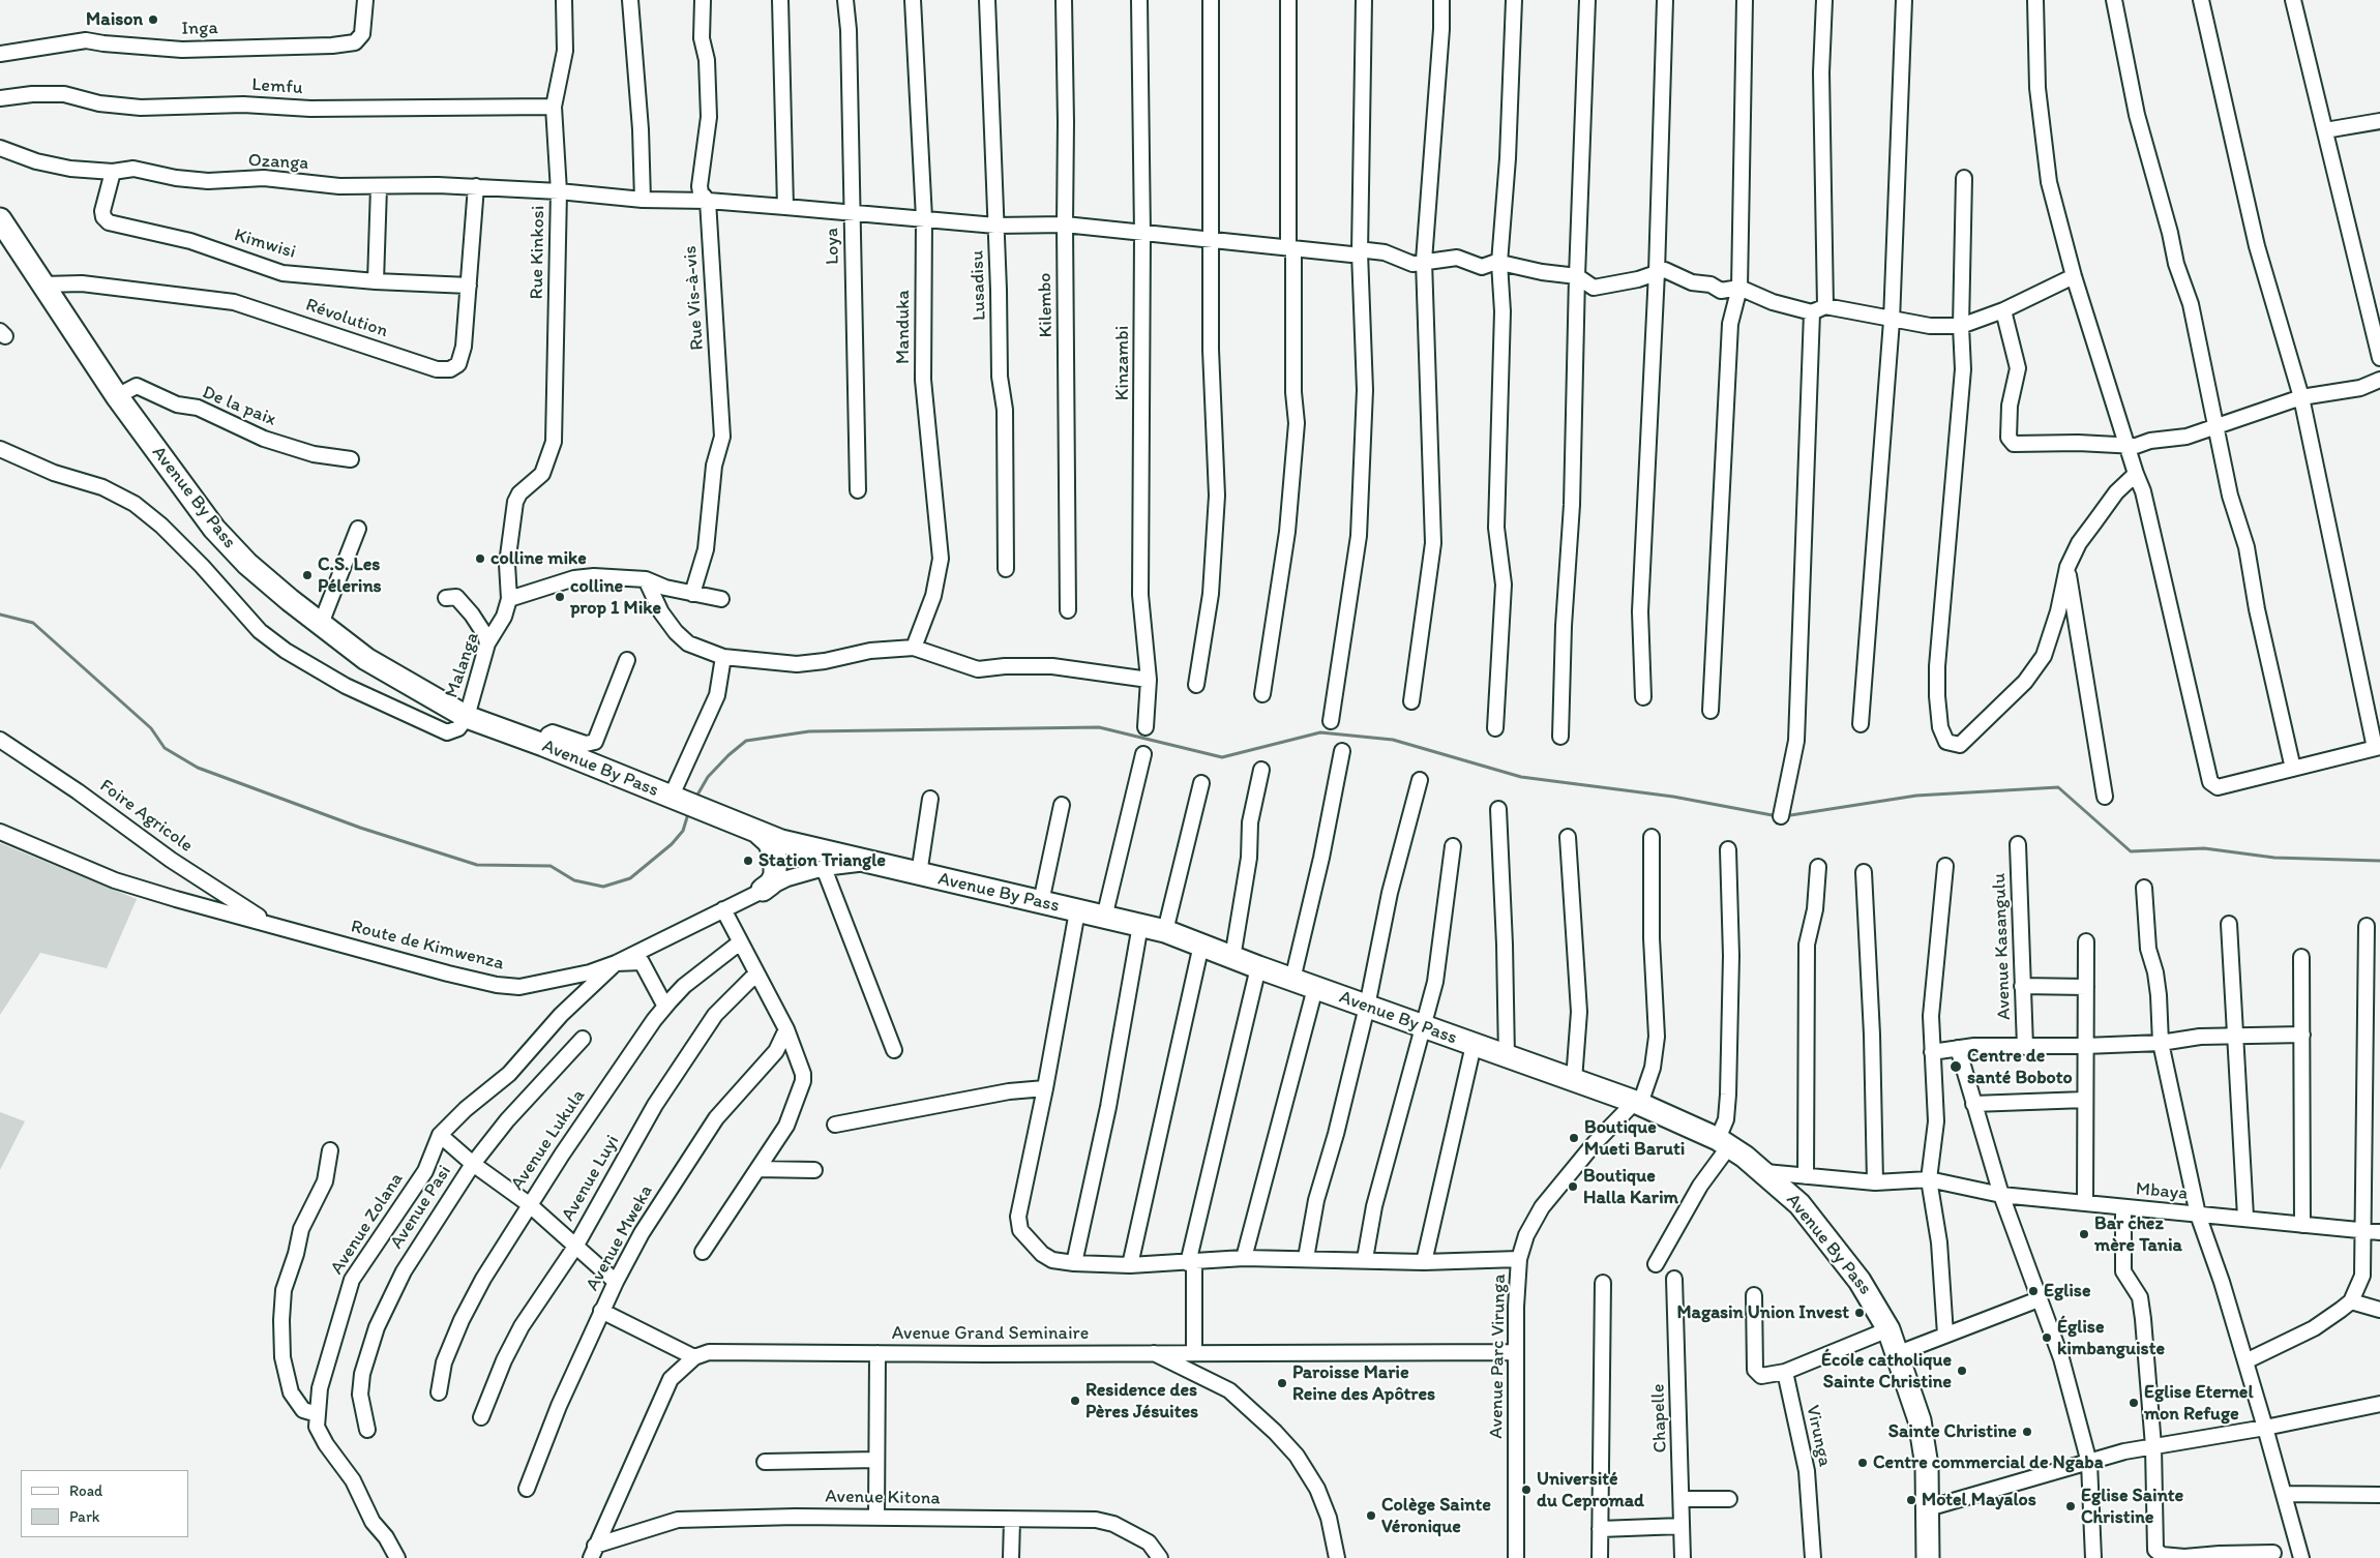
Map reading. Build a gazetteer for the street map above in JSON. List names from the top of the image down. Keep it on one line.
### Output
{"streets":{"highway":["Avenue By Pass"],"street":["Inga","Lemfu","Ozanga","Kimwisi","Loya","Rue Kinkosi","Lusadisu","Rue Vis-à-vis","Kilembo","Révolution","Manduka","Kinzambi","De la paix","Malanga","Foire Agricole","Route de Kimwenza","Avenue Kasangulu","Avenue Lukula","Avenue Luyi","Mbaya","Avenue Pasi","Avenue Zolana","Avenue Mweka","Avenue Grand Seminaire","Avenue Parc Virunga","Chapelle","Virunga","Avenue Kitona"]},"crossings":[["Lemfu","Rue Kinkosi"],["Ozanga","Kimwisi"],["Ozanga","Loya"],["Ozanga","Rue Kinkosi"],["Ozanga","Lusadisu"],["Ozanga","Rue Vis-à-vis"],["Ozanga","Kilembo"],["Ozanga","Révolution"],["Ozanga","Manduka"],["Ozanga","Kinzambi"],["Kimwisi","Révolution"],["Rue Kinkosi","Malanga"],["Révolution","Avenue By Pass"],["De la paix","Avenue By Pass"],["Avenue By Pass","Malanga"],["Avenue By Pass","Route de Kimwenza"],["Avenue By Pass","Mbaya"],["Avenue By Pass","Avenue Parc Virunga"],["Foire Agricole","Route de Kimwenza"],["Route de Kimwenza","Avenue Zolana"],["Avenue Grand Seminaire","Avenue Parc Virunga"]],"places":["Maison","colline mike","C.S. Les Pélerins","colline prop 1 Mike","Station Triangle","Centre de santé Boboto","Boutique Mueti Baruti","Boutique Halla Karim","Bar chez mère Tania","Eglise","Magasin Union Invest","Église kimbanguiste","École catholique Sainte Christine","Paroisse Marie Reine des Apôtres","Residence des Pères Jésuites","Eglise Eternel mon Refuge","Sainte Christine","Centre commercial de Ngaba","Université du Cepromad","Motel Mayalos","Eglise Sainte Christine","Colège Sainte Véronique"],"legend":["Road","Park"]}
